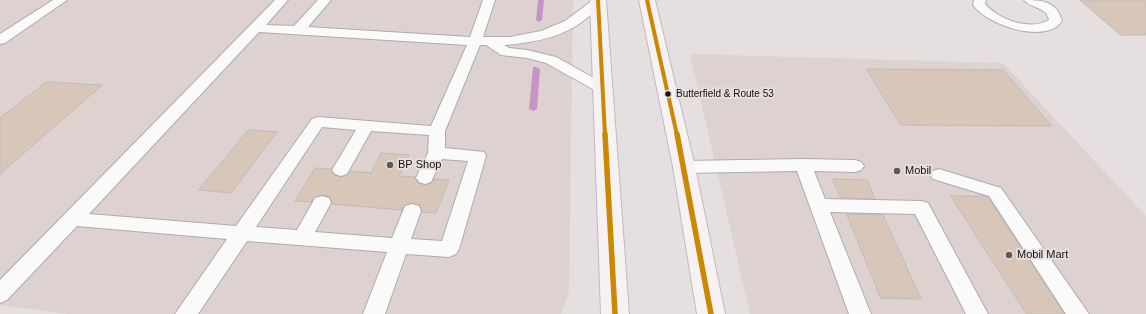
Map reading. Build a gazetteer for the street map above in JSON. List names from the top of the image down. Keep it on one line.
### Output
{"places":["Butterfield & Route 53","BP Shop","Mobil","Mobil Mart"]}
